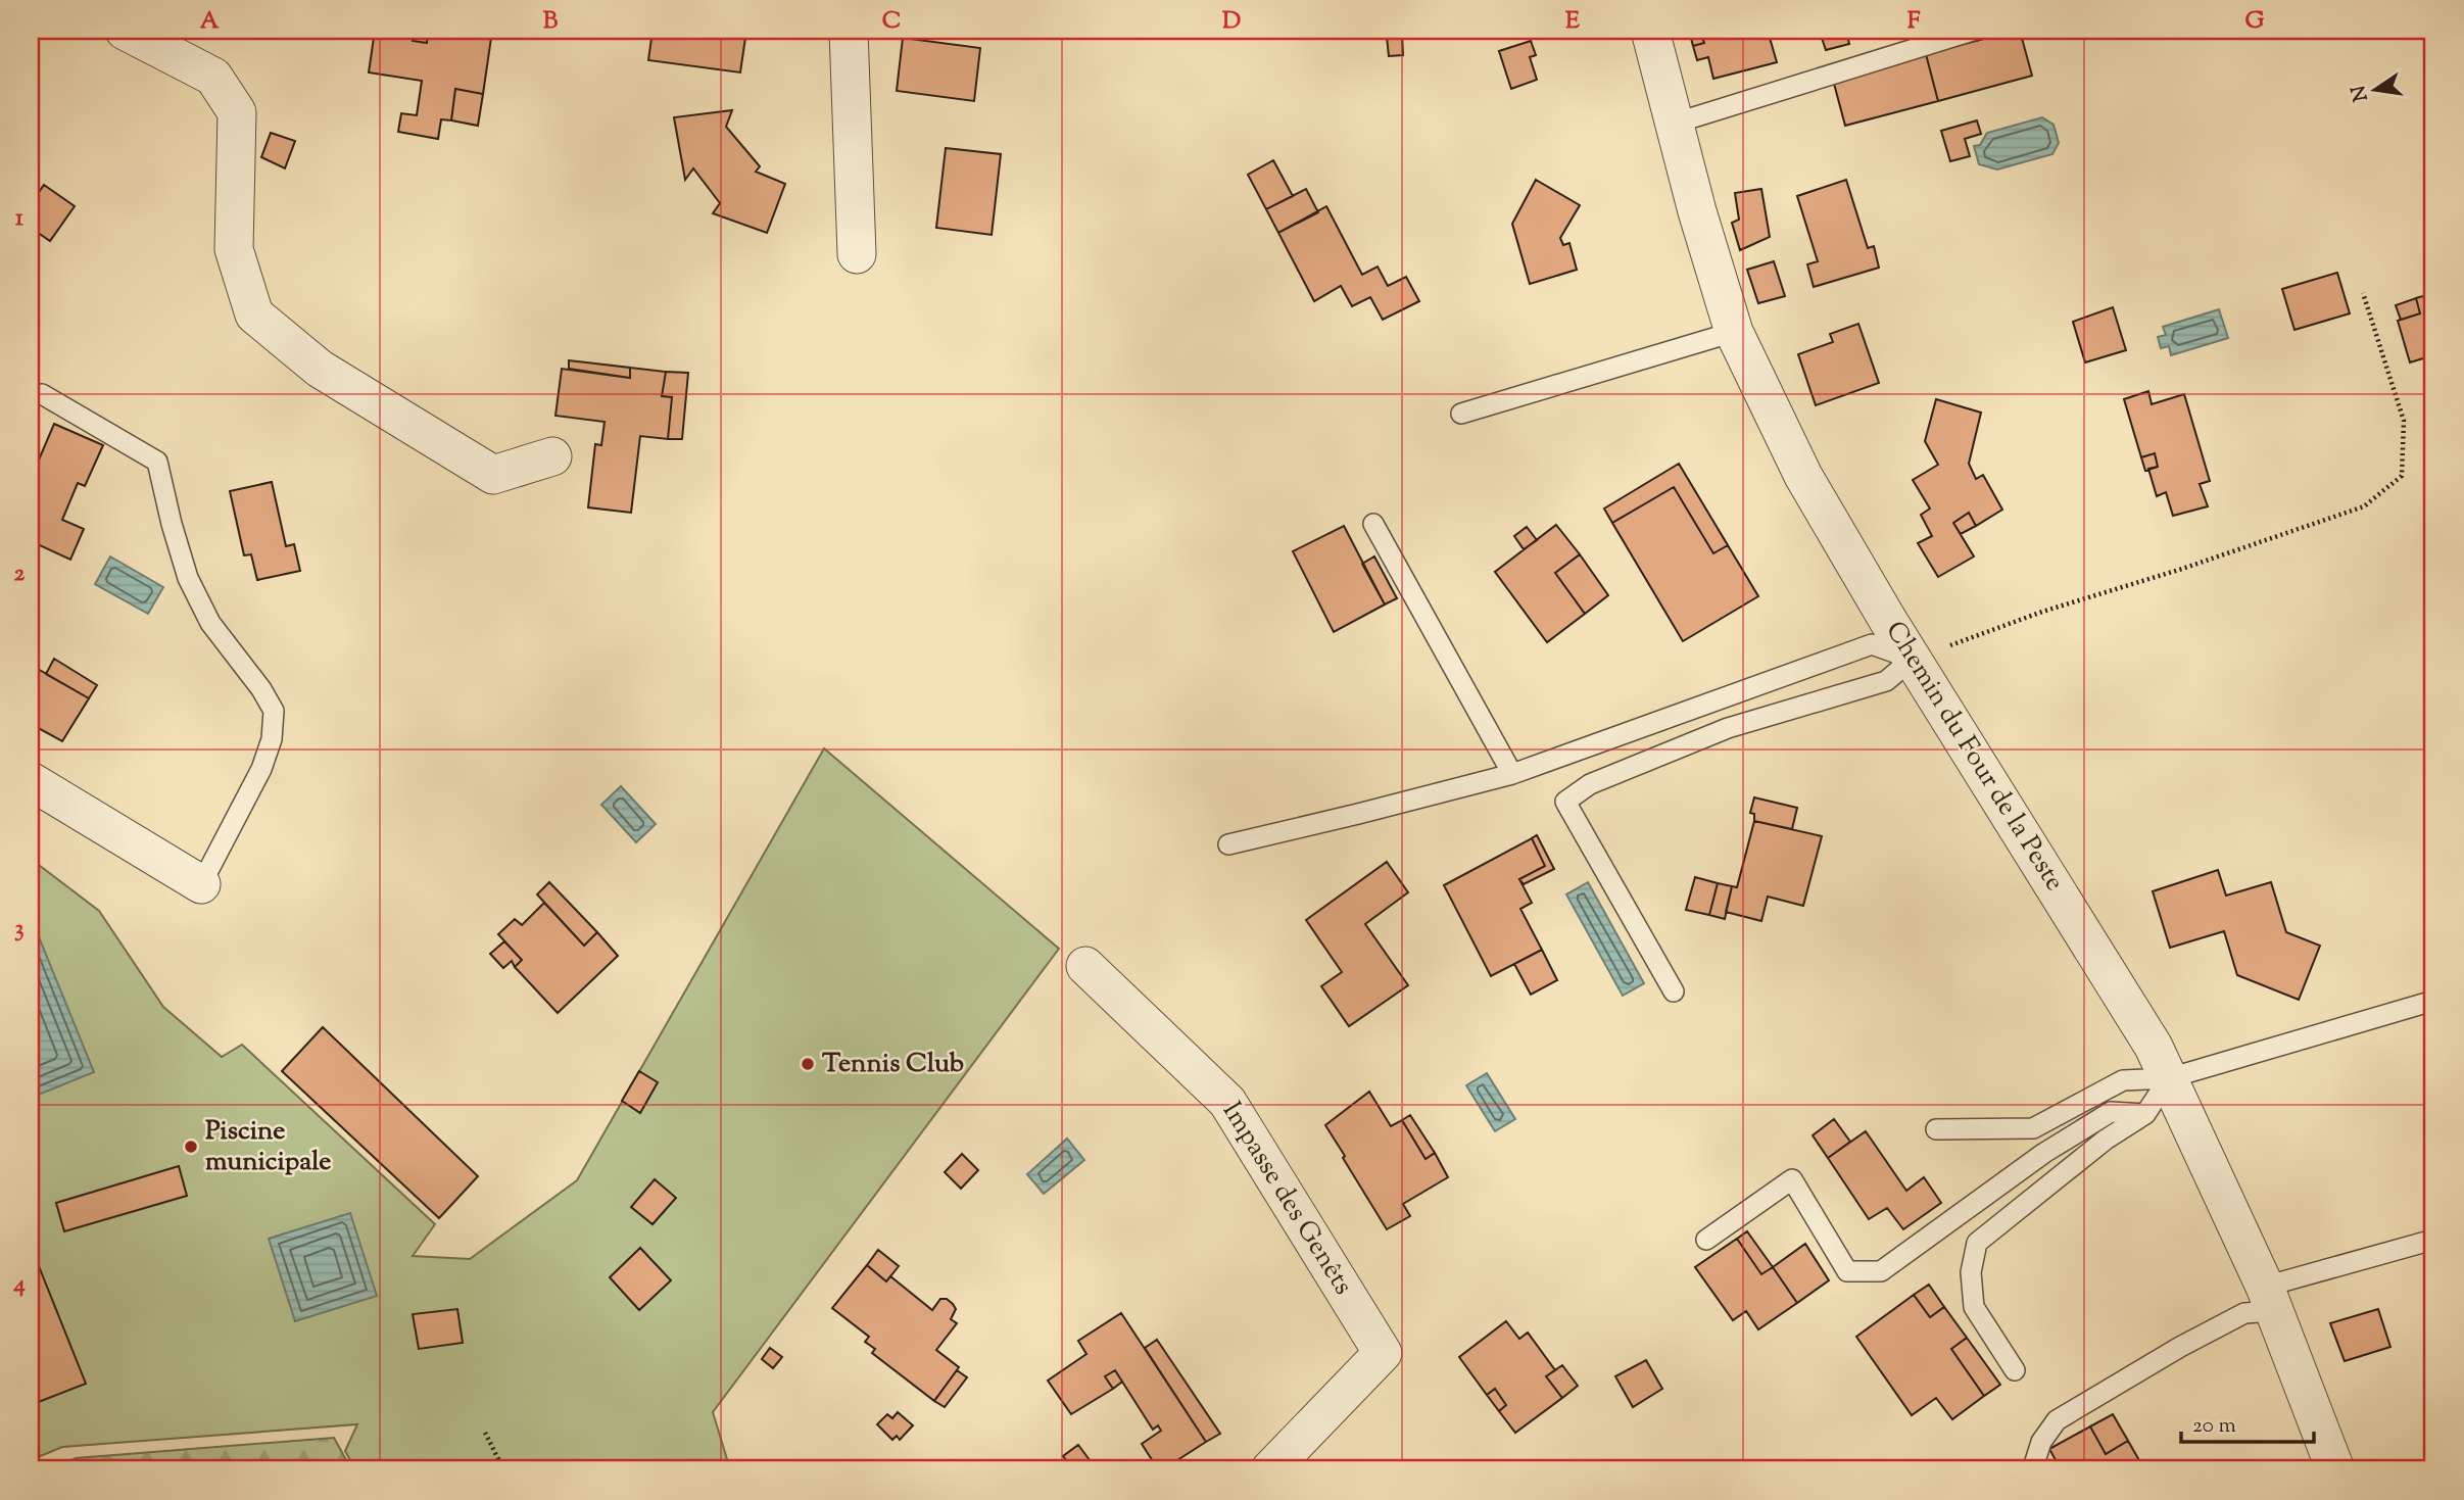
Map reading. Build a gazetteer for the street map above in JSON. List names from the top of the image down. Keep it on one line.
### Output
{"streets":{"street":["Chemin du Four de la Peste","Impasse des Genêts"]},"places":["Tennis Club","Piscine municipale"],"scale_bar":"20 m","north":"left","grid":{"columns":["A","B","C","D","E","F","G"],"rows":["1","2","3","4"]}}
